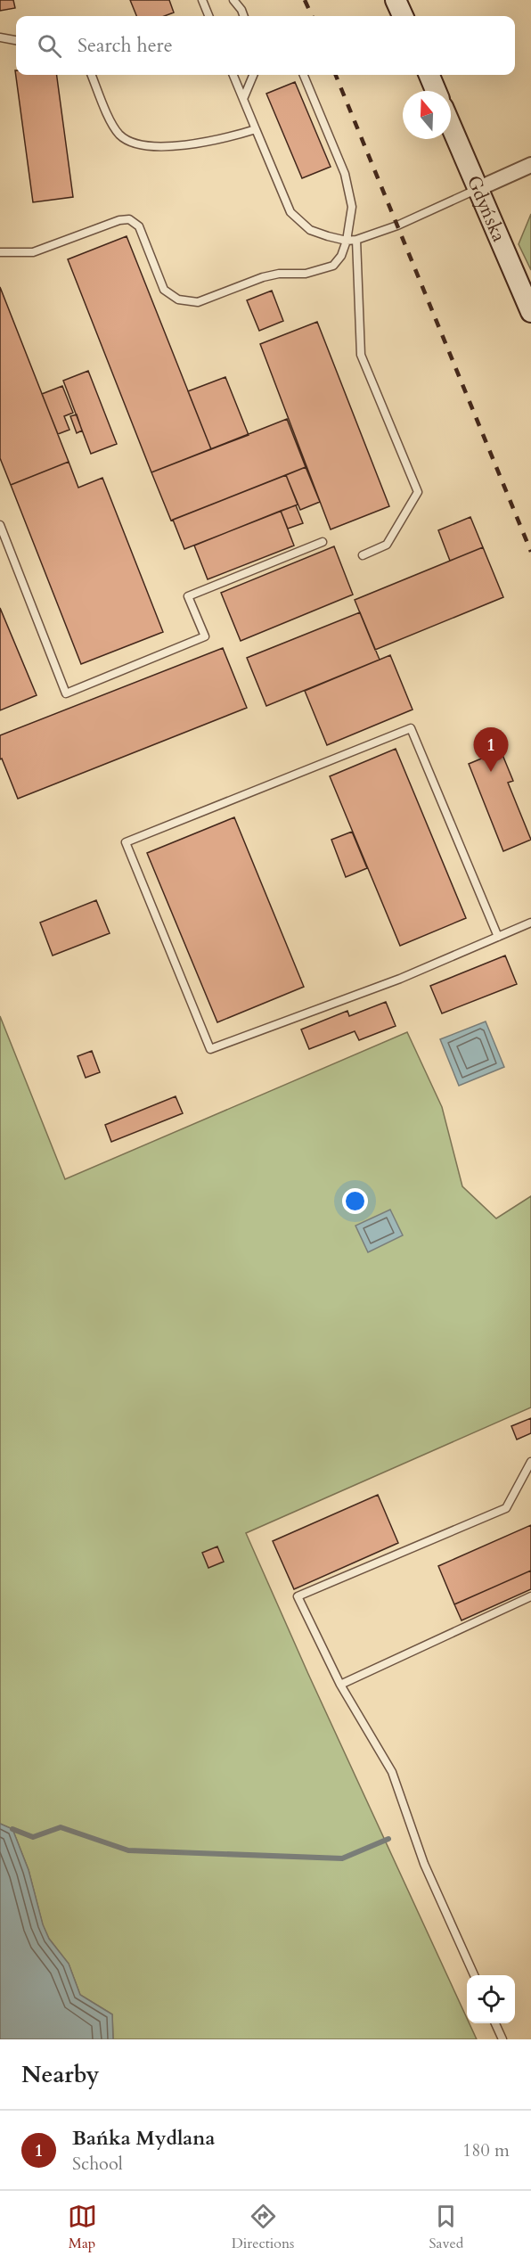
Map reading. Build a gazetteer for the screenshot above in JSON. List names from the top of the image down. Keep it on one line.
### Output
{"streets":{"main road":["Gdyńska"]},"north":"top","page":{"search":"Search here","pins":"1","heading":"Nearby","list":[{"mark":"1","name":"Bańka Mydlana","note":"School","value":"180 m"}],"nav":["Map","Directions","Saved"]}}
